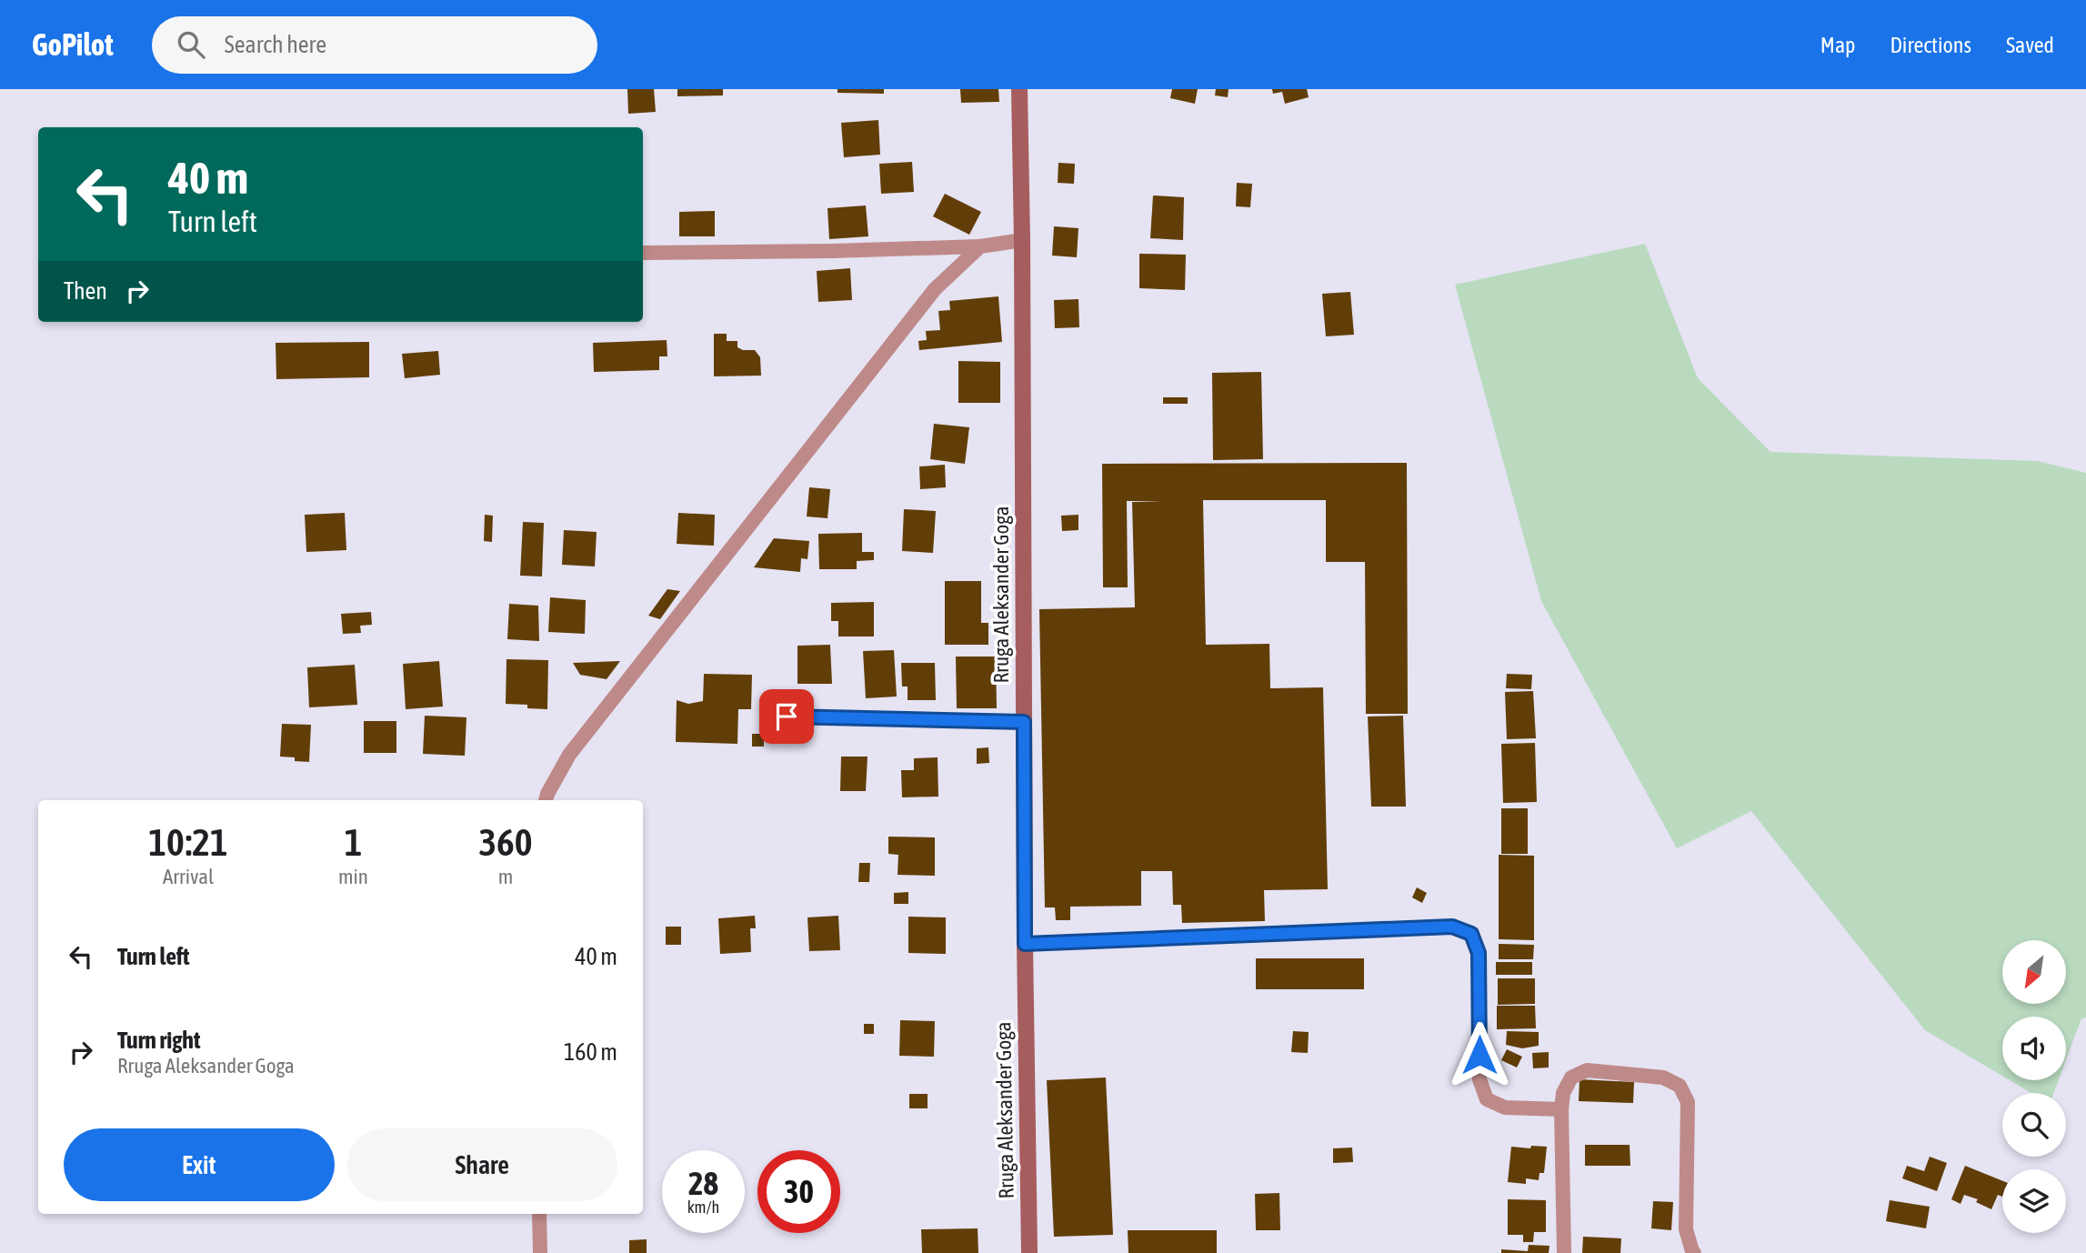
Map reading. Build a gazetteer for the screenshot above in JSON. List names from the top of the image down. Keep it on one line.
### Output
{"streets":{"main road":["Rruga Aleksander Goga"]},"north":"bottom left","page":{"header":"GoPilot","search":"Search here","nav":["Map","Directions","Saved"],"turn":["40 m","Turn left"],"then":"Then","eta":["10:21","Arrival","1","min","360","m"],"list":[{"name":"Turn left","value":"40 m"},{"name":"Turn right","note":"Rruga Aleksander Goga","value":"160 m"}],"buttons":["Exit","Share"],"speed":"28 km/h","limit":"30"}}
